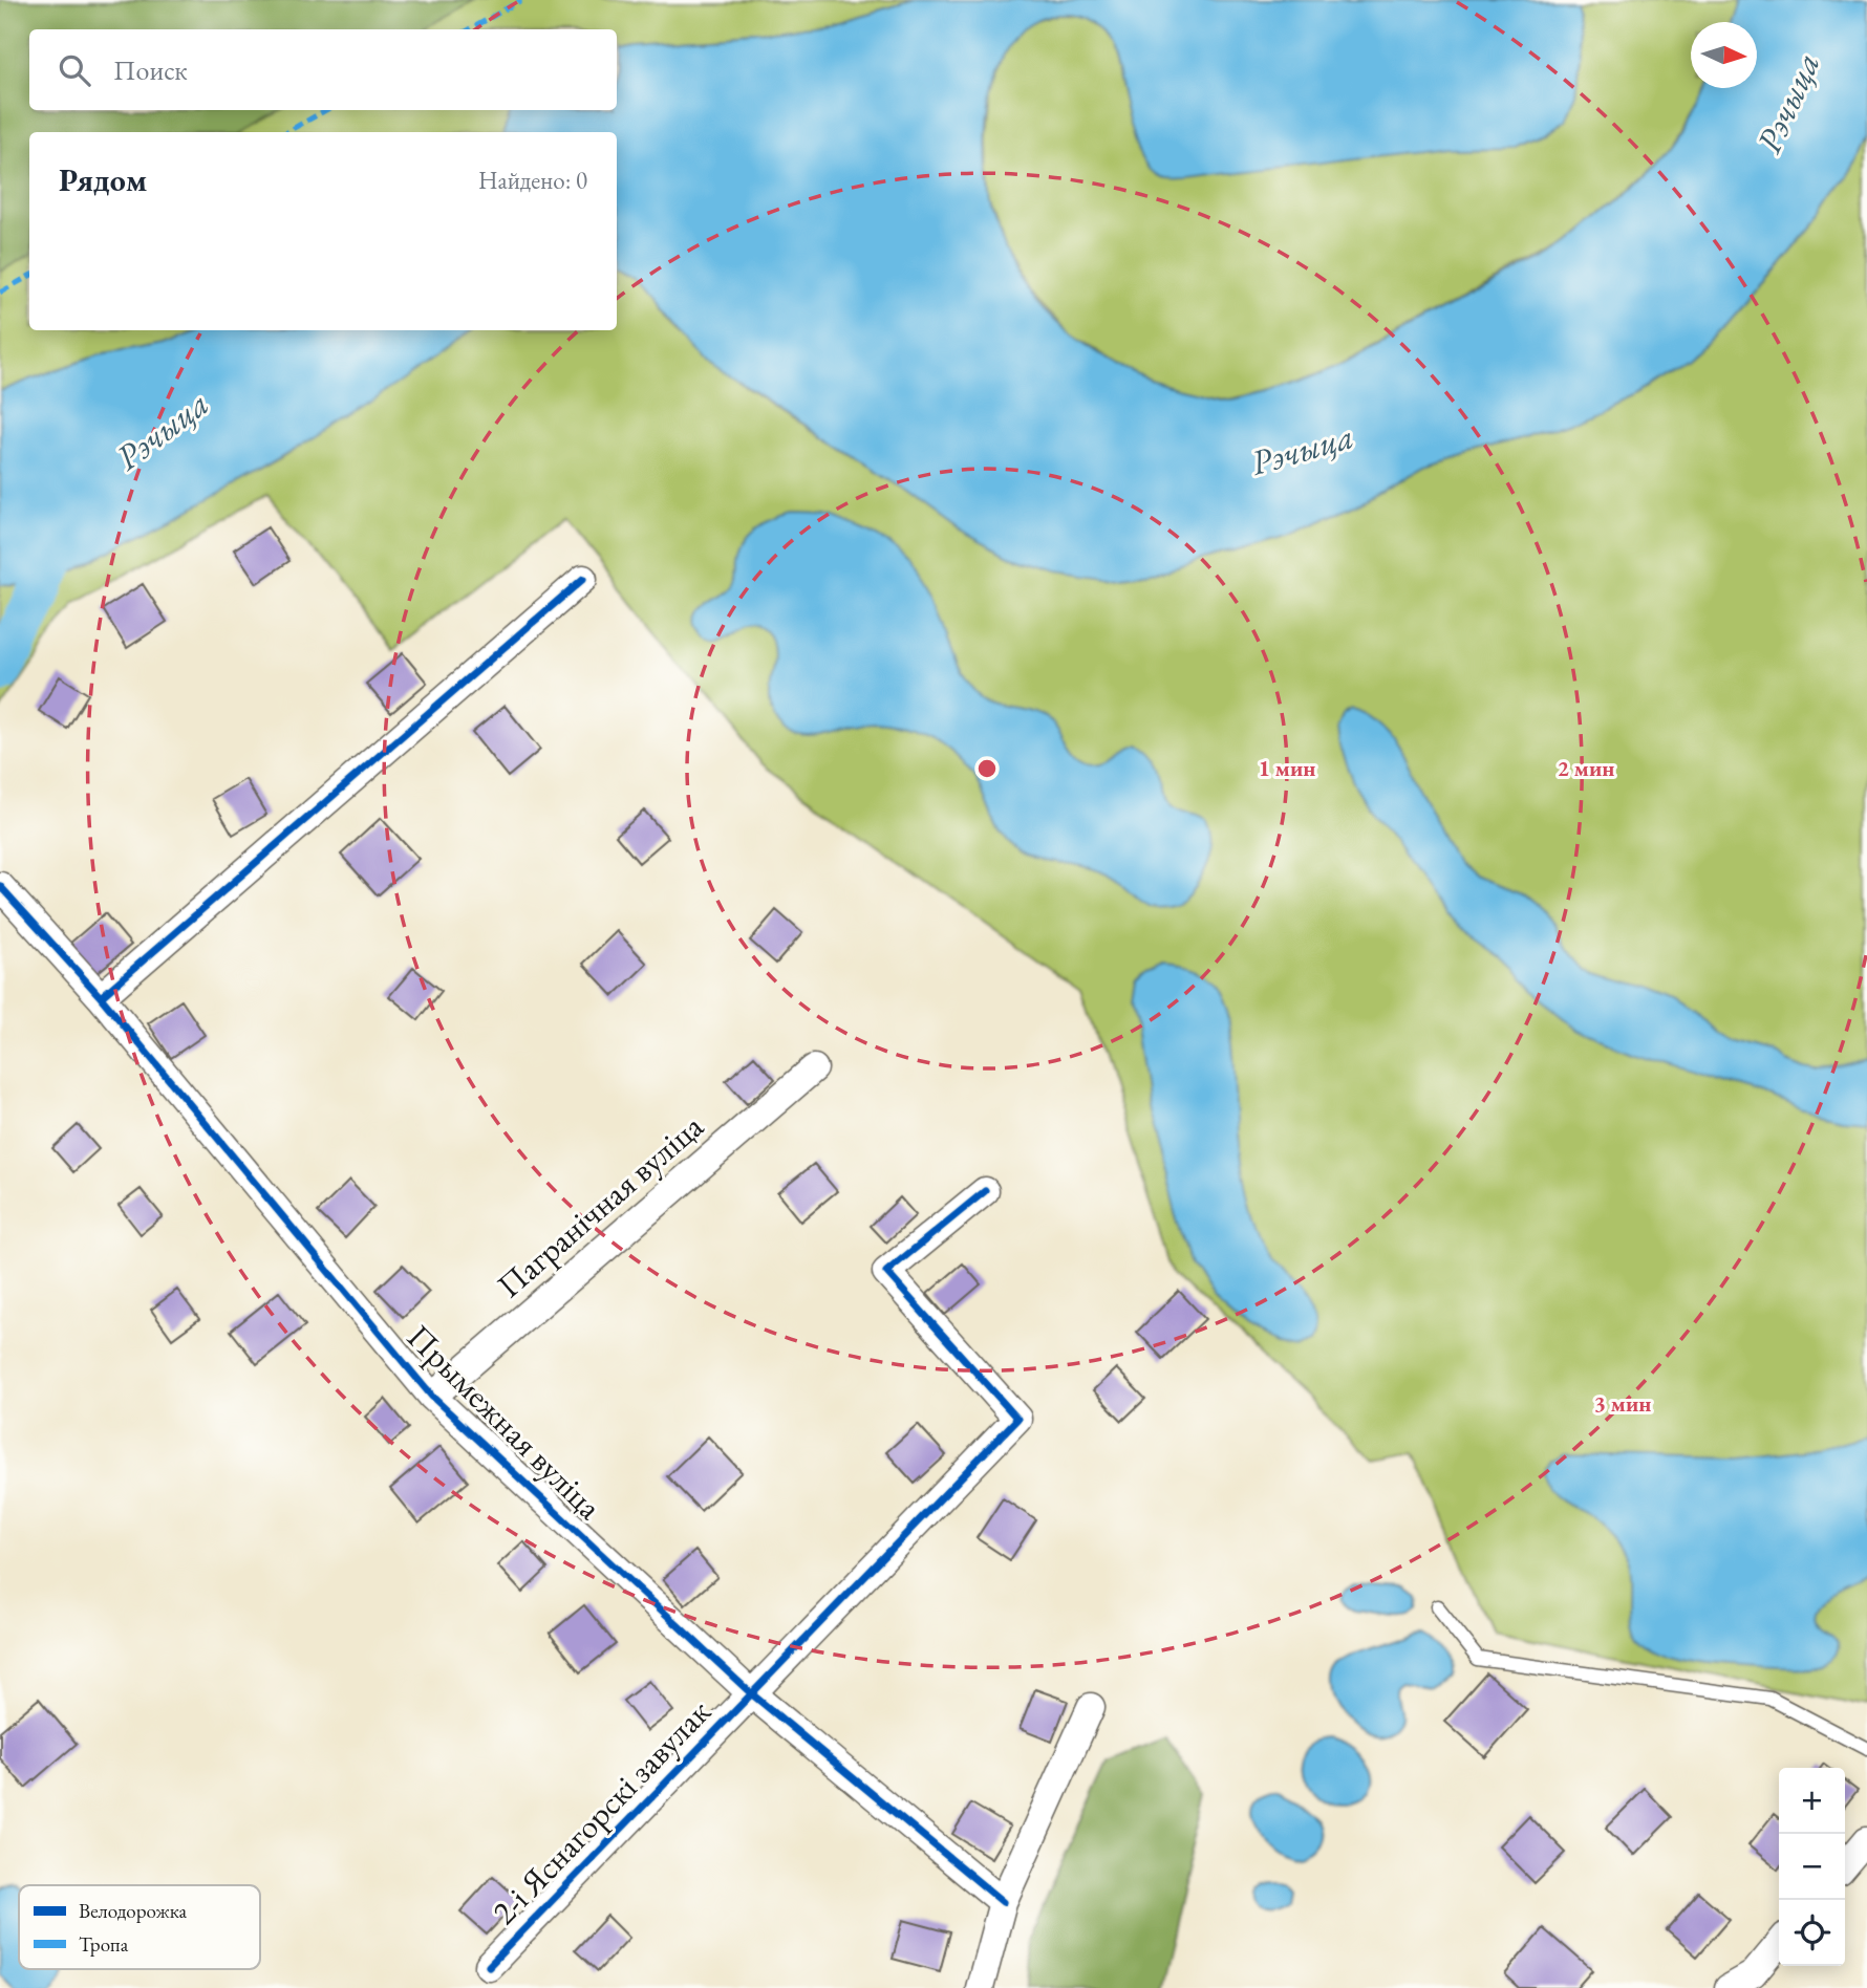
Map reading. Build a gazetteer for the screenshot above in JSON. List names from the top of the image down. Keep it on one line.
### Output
{"streets":{"street":["Пагранічная вуліца","Прымежная вуліца","2-і Яснагорскі завулак"]},"crossings":[["Пагранічная вуліца","Прымежная вуліца"],["Прымежная вуліца","2-і Яснагорскі завулак"]],"water":["Рэчыца"],"legend":["Велодорожка","Тропа"],"north":"right","page":{"search":"Поиск","heading":["Рядом","Найдено: 0"],"map_buttons":["+","−"]},"rings":["1 мин","2 мин","3 мин"]}
